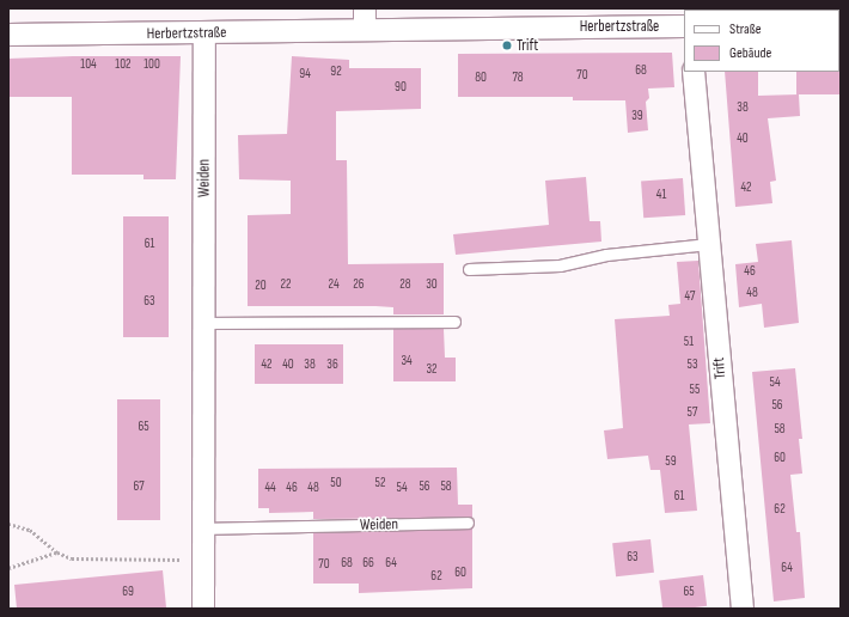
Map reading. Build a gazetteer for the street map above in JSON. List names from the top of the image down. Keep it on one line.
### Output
{"streets":{"street":["Herbertzstraße","Weiden","Trift"]},"crossings":[["Herbertzstraße","Weiden"]],"places":["Trift"],"house_numbers":["104","102","100","68","92","94","70","80","78","90","38","39","40","42","41","61","46","22","24","26","28","30","20","48","47","63","51","34","42","40","38","36","53","32","54","55","56","57","65","58","60","59","50","52","67","56","58","44","46","48","54","61","62","63","68","66","64","70","64","60","62","69","65"],"legend":["Straße","Gebäude"]}
